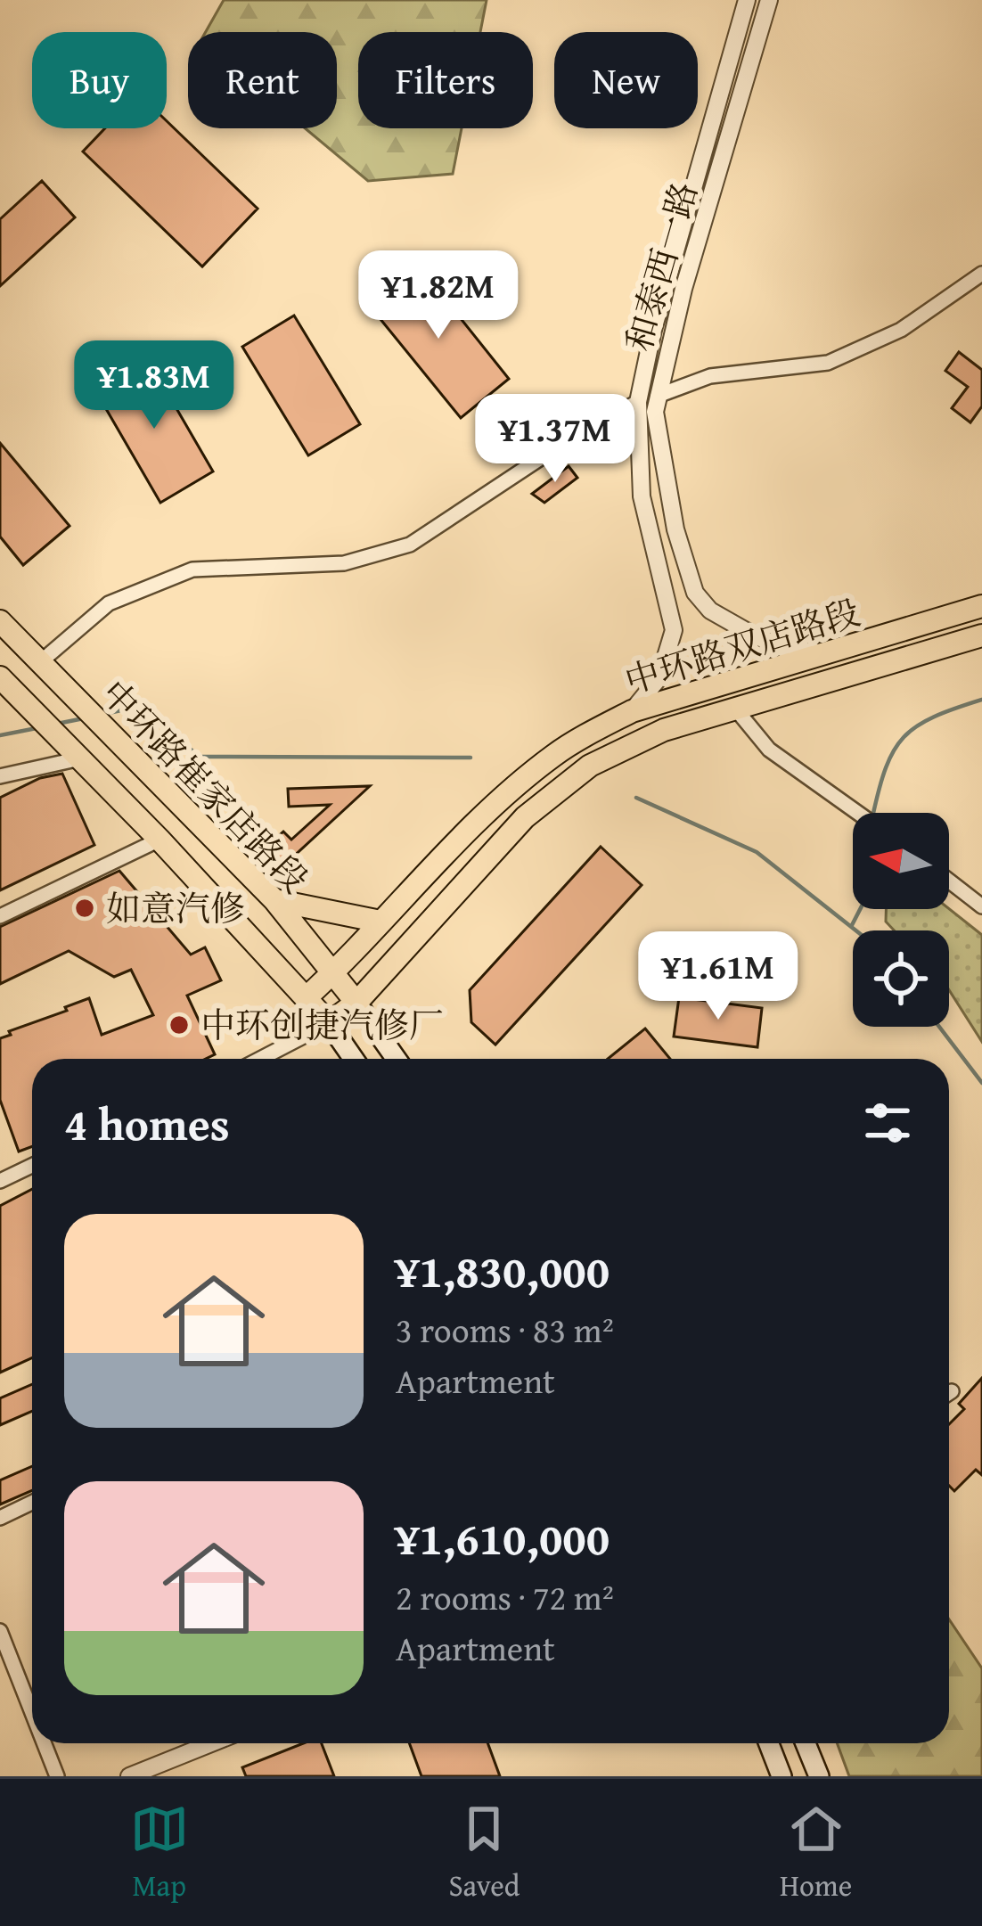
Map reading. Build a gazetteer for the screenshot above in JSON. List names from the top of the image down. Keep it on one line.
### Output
{"streets":{"main road":["中环路双店路段","中环路崔家店路段"],"street":["和泰西一路"]},"crossings":[["和泰西一路","中环路双店路段"],["中环路双店路段","中环路崔家店路段"]],"places":["如意汽修","中环创捷汽修厂"],"north":"left","page":{"chip":["Buy","Rent","Filters","New"],"price":["¥1.82M","¥1.83M","¥1.37M","¥1.61M"],"heading":"4 homes","list":[{"name":"¥1,830,000","note":"3 rooms · 83 m² · Apartment"},{"name":"¥1,610,000","note":"2 rooms · 72 m² · Apartment"}],"tabs":["Map","Saved","Home"]}}
